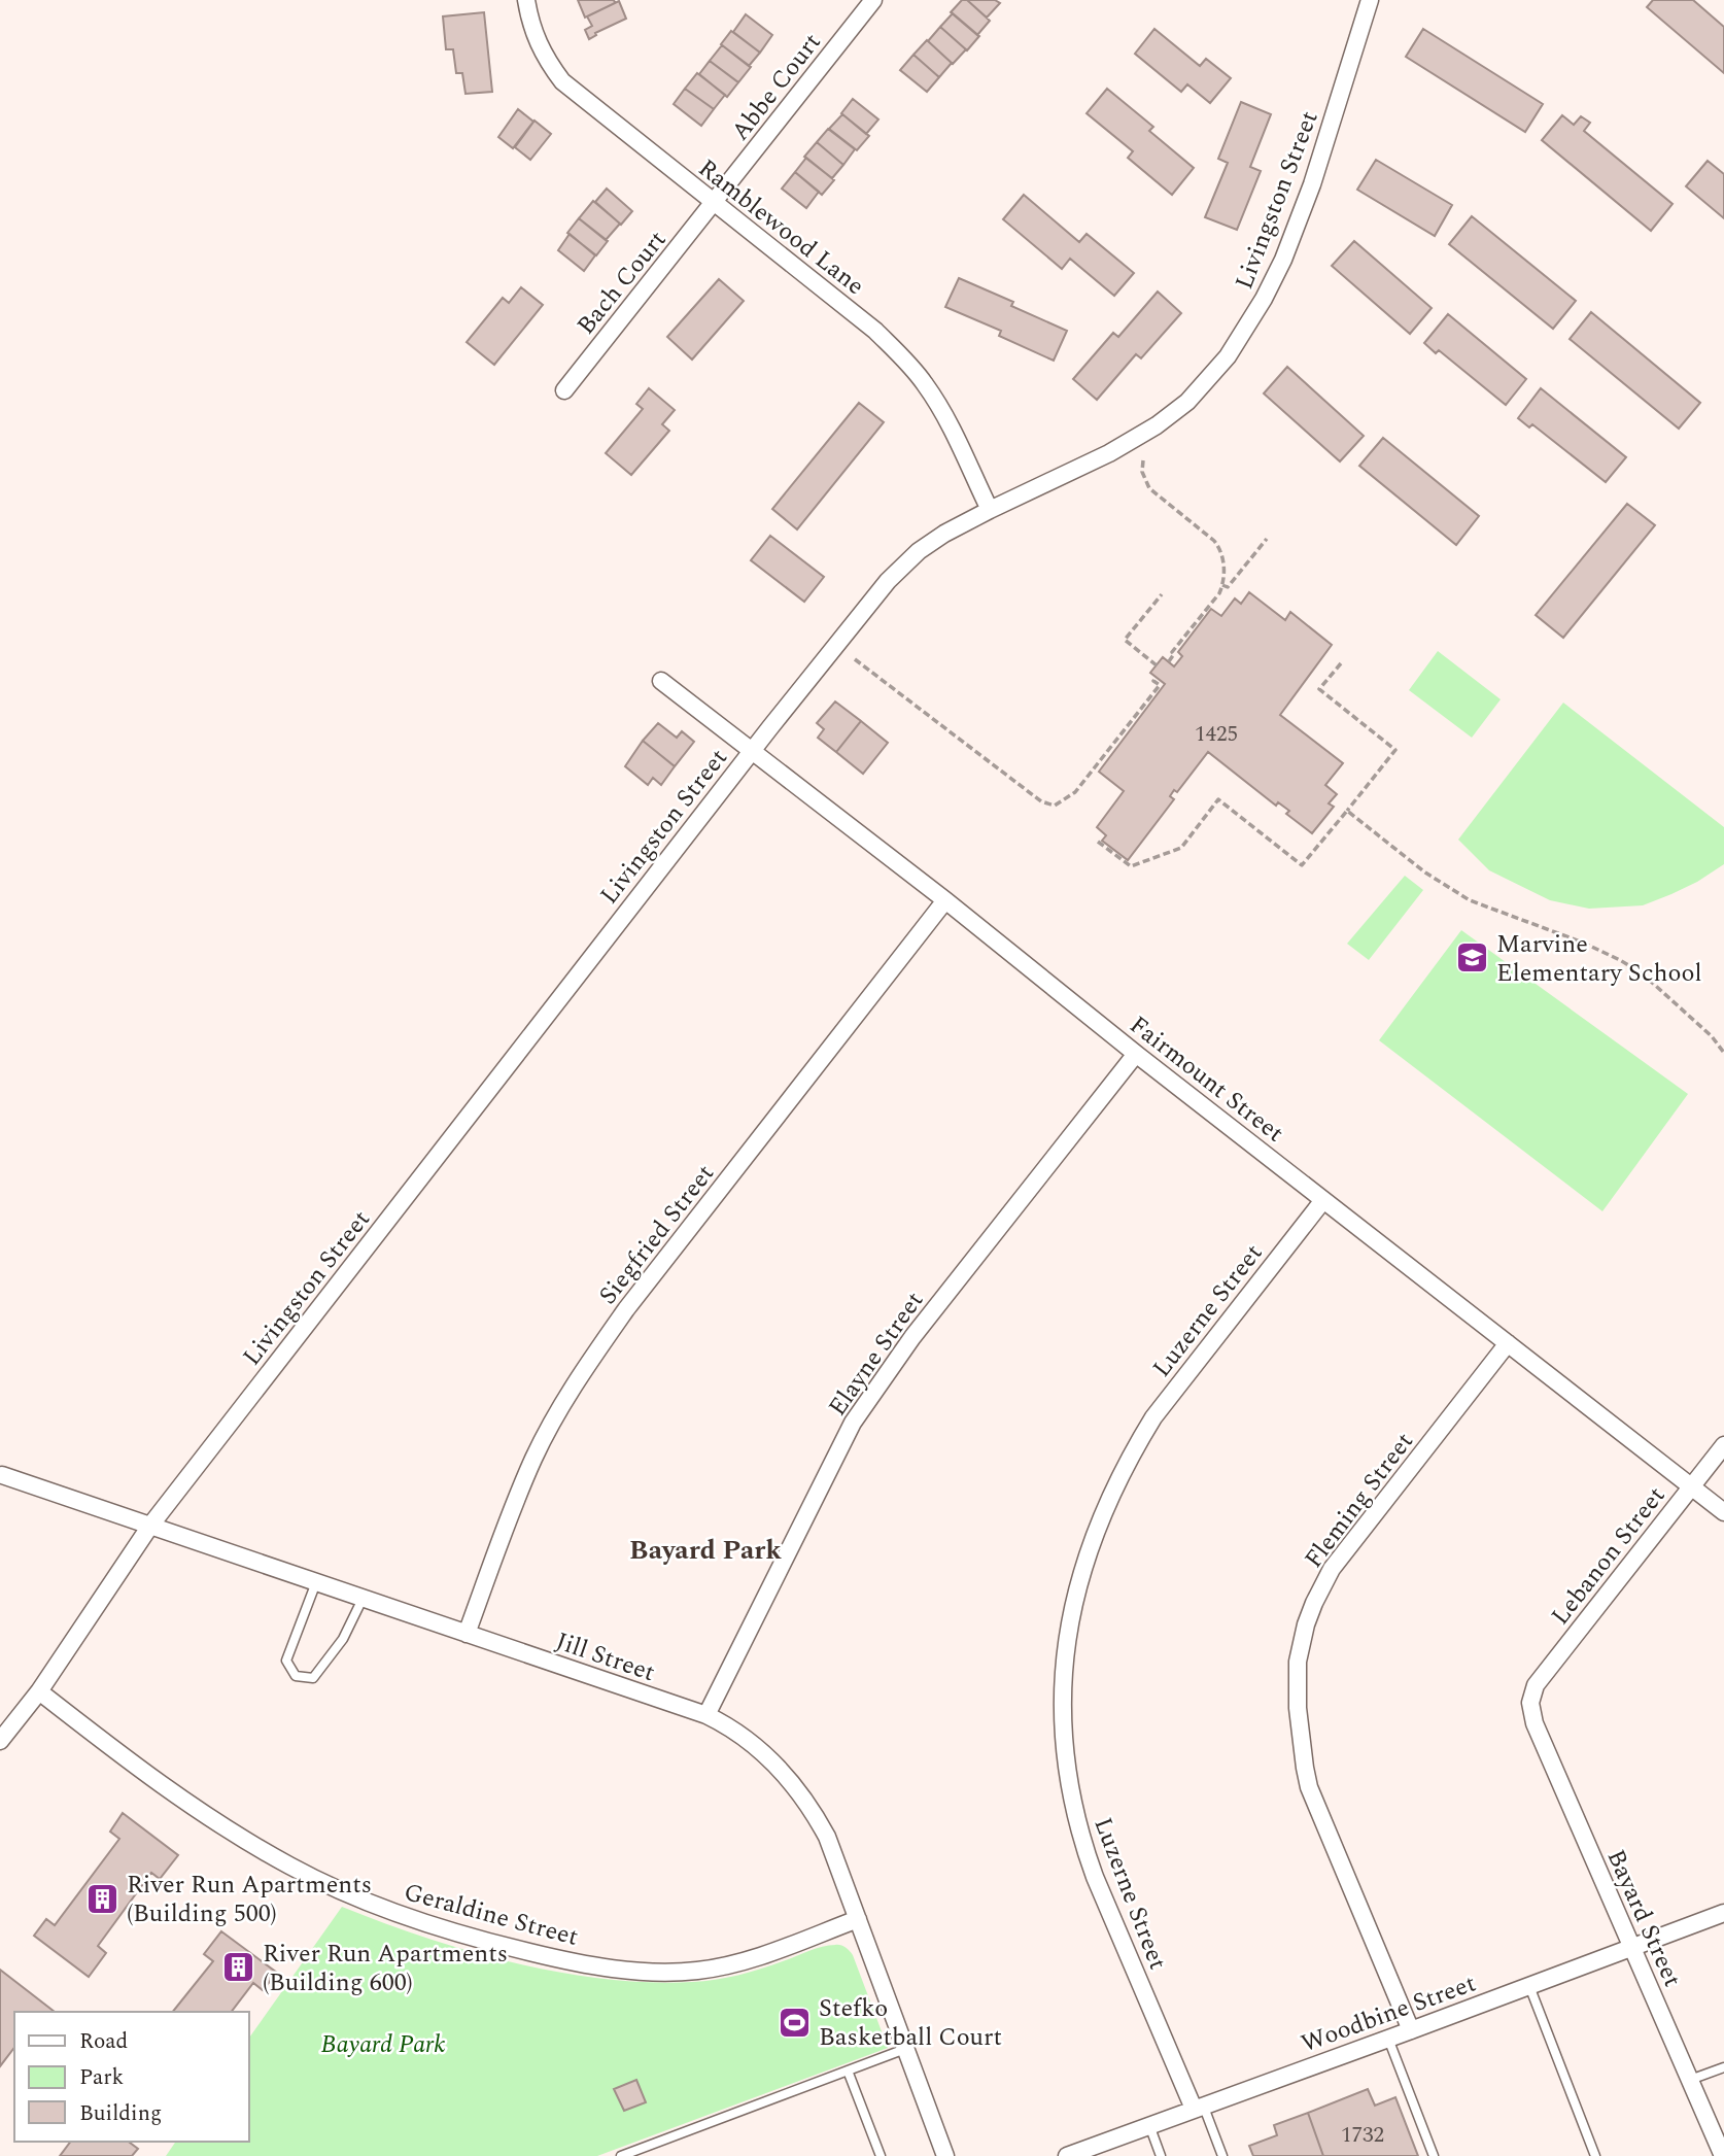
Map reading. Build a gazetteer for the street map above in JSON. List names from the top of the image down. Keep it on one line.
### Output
{"streets":{"street":["Abbe Court","Livingston Street","Ramblewood Lane","Bach Court","Fairmount Street","Siegfried Street","Luzerne Street","Elayne Street","Fleming Street","Lebanon Street","Jill Street","Geraldine Street","Bayard Street","Woodbine Street"]},"crossings":[["Abbe Court","Ramblewood Lane"],["Abbe Court","Bach Court"],["Livingston Street","Ramblewood Lane"],["Livingston Street","Fairmount Street"],["Livingston Street","Jill Street"],["Livingston Street","Geraldine Street"],["Ramblewood Lane","Bach Court"],["Fairmount Street","Siegfried Street"],["Fairmount Street","Luzerne Street"],["Fairmount Street","Elayne Street"],["Fairmount Street","Fleming Street"],["Fairmount Street","Lebanon Street"],["Siegfried Street","Jill Street"],["Luzerne Street","Woodbine Street"],["Elayne Street","Jill Street"],["Fleming Street","Woodbine Street"],["Lebanon Street","Bayard Street"],["Jill Street","Geraldine Street"],["Bayard Street","Woodbine Street"]],"districts":["Bayard Park"],"parks":["Bayard Park"],"places":{"school or university":["Marvine Elementary School"],"building":["River Run Apartments (Building 500)","River Run Apartments (Building 600)"],"sports":["Stefko Basketball Court"]},"house_numbers":["1425","1732"],"legend":["Road","Park","Building"]}
